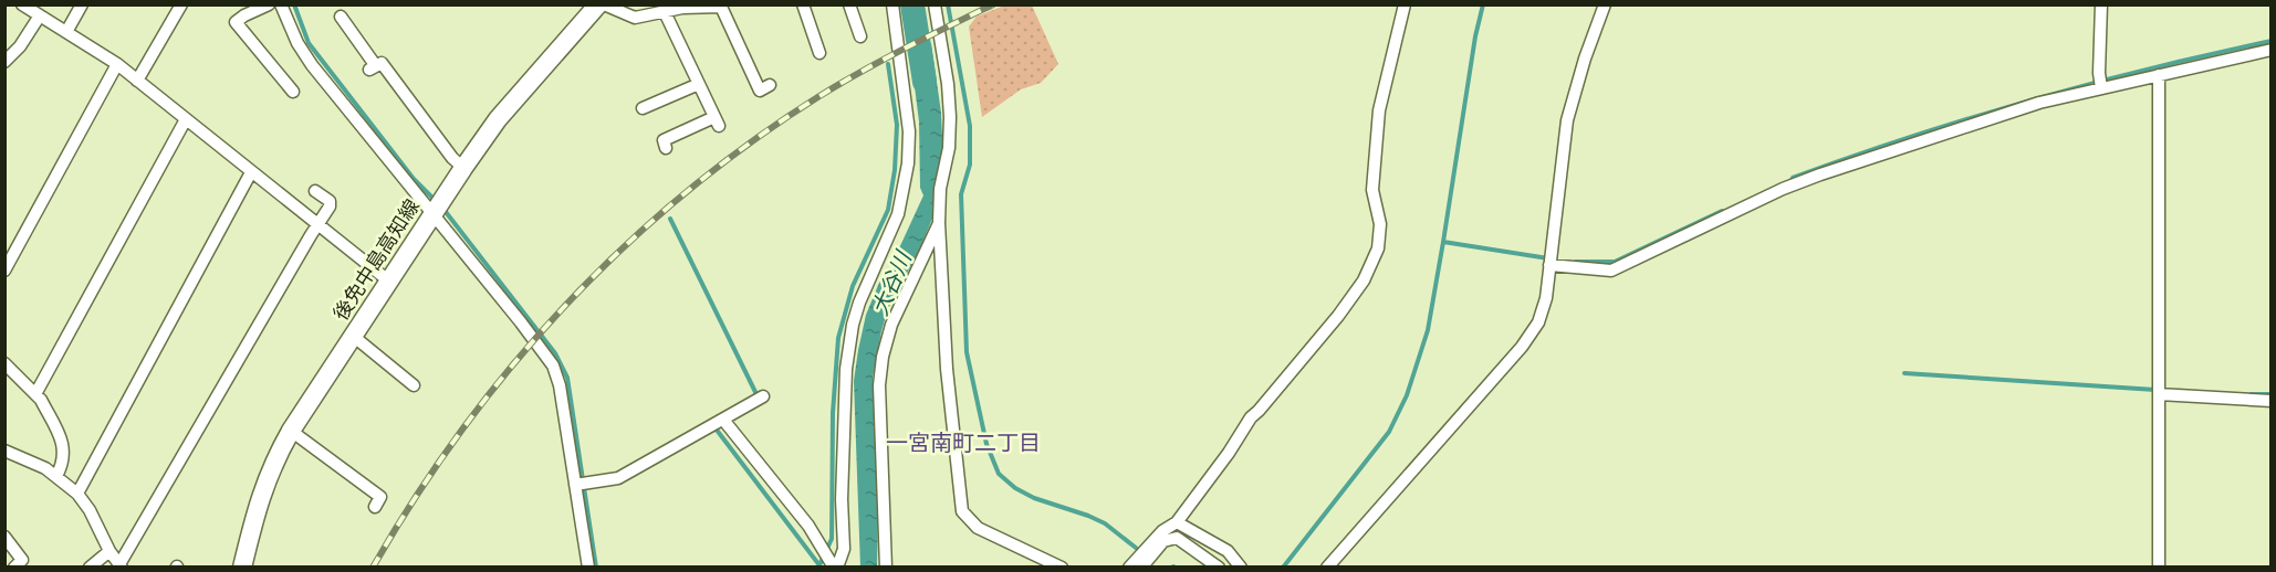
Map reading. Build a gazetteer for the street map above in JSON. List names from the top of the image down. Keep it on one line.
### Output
{"streets":{"main road":["後免中島高知線"]},"districts":["一宮南町二丁目"],"water":["大谷川"]}
